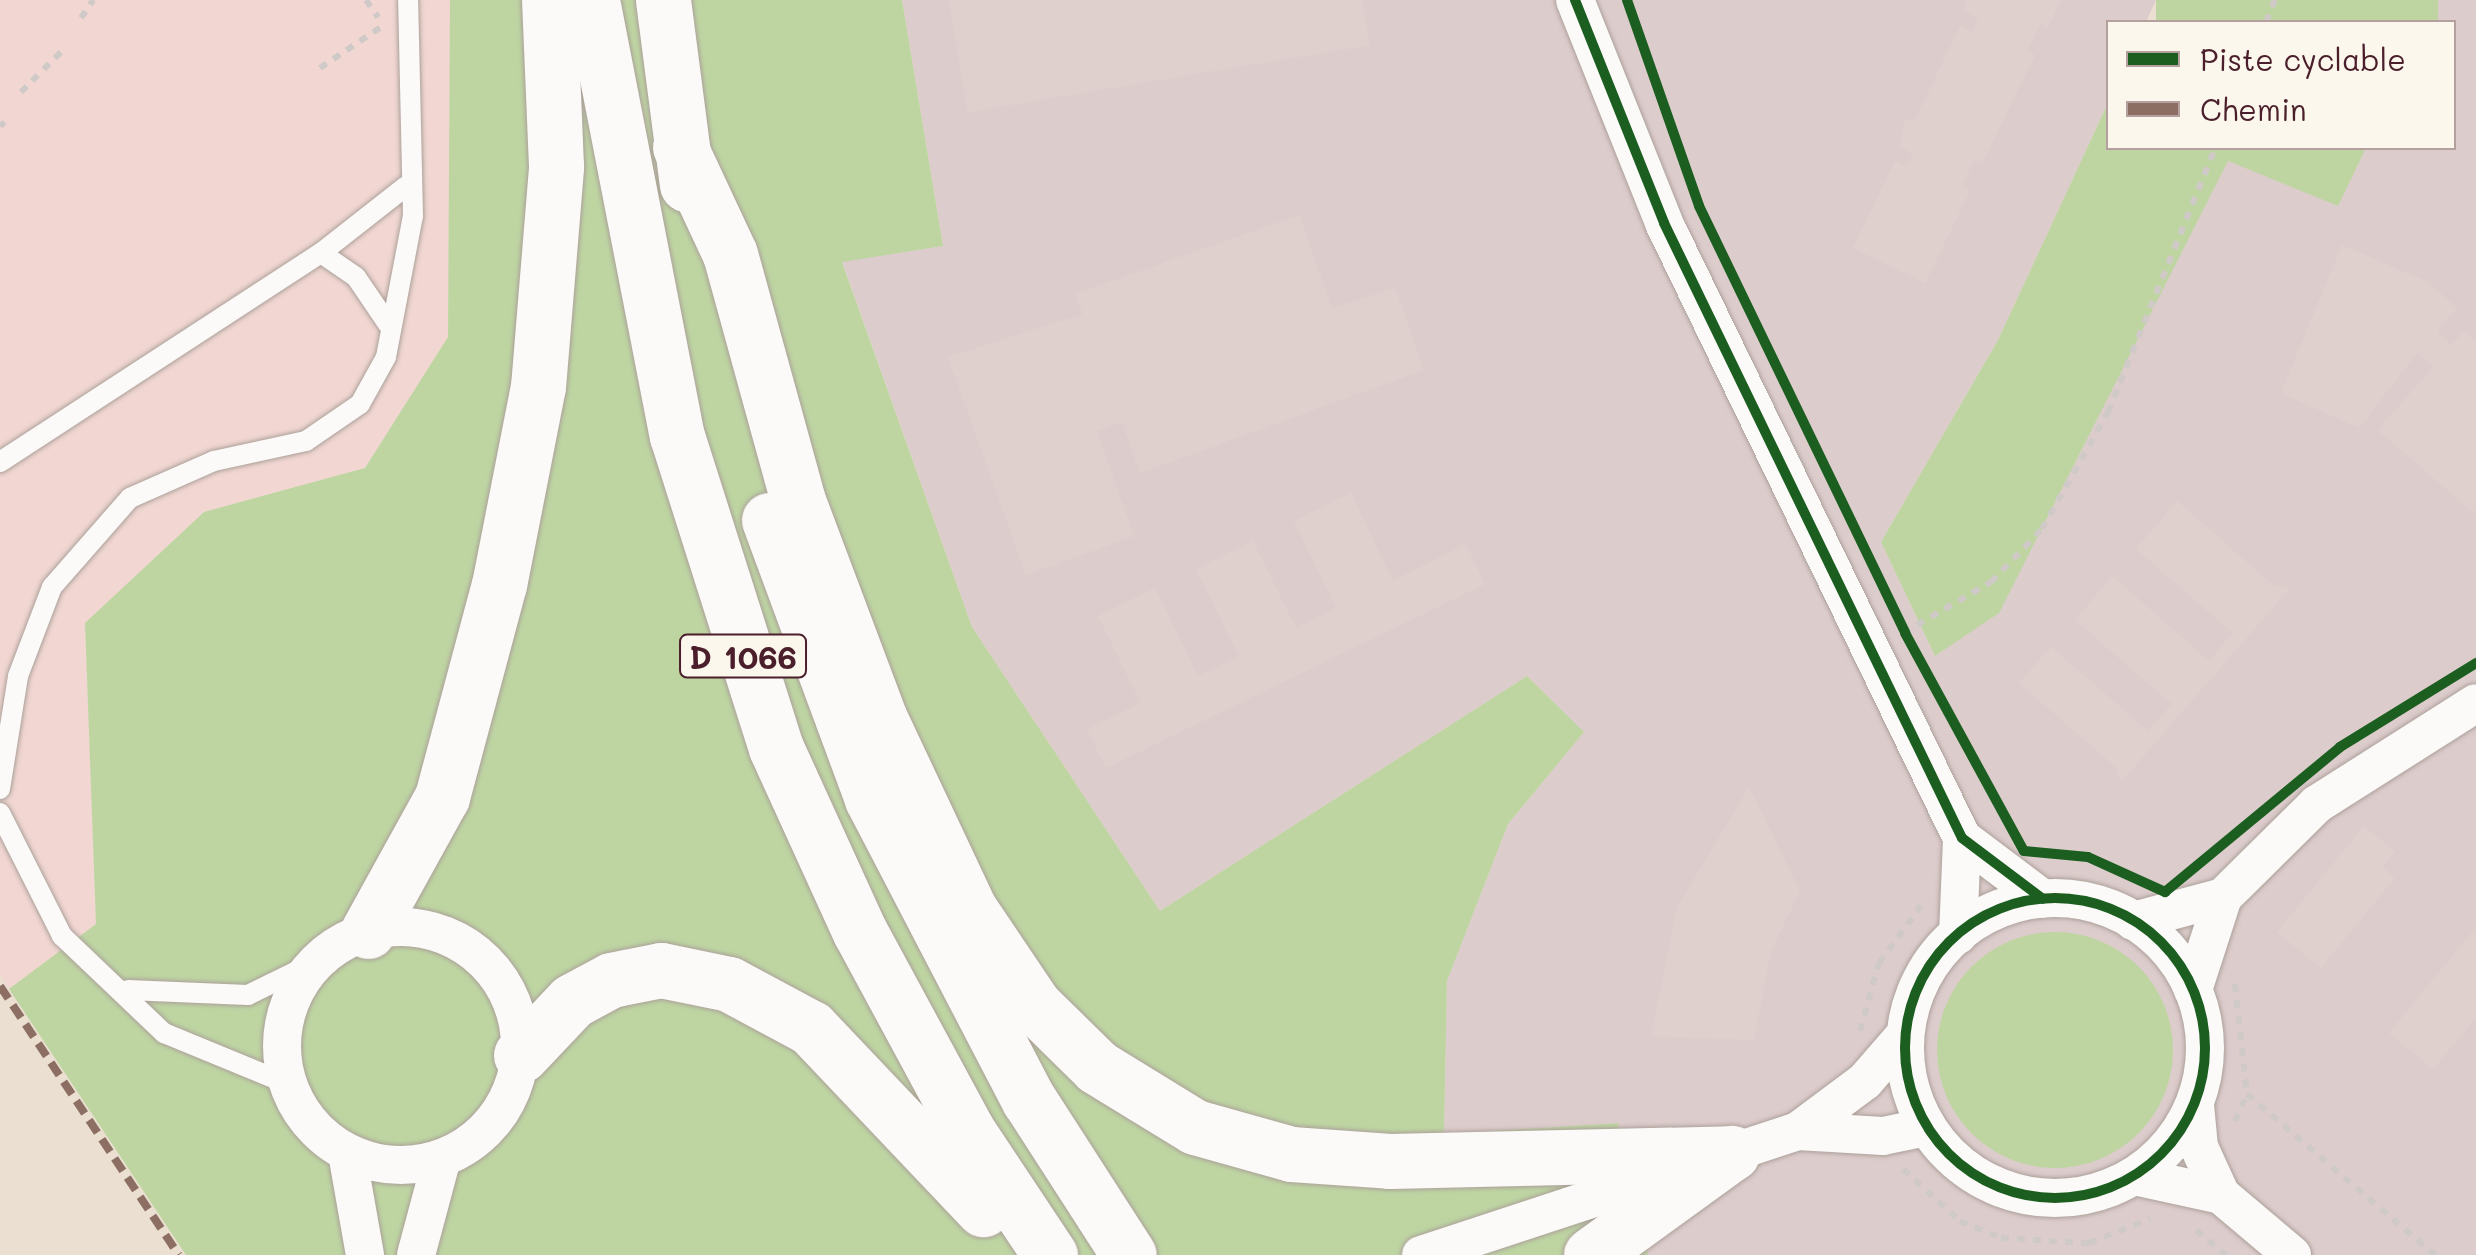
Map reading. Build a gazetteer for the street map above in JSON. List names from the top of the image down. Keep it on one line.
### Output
{"streets":{"highway":["D 1066"]},"legend":["Piste cyclable","Chemin"]}
